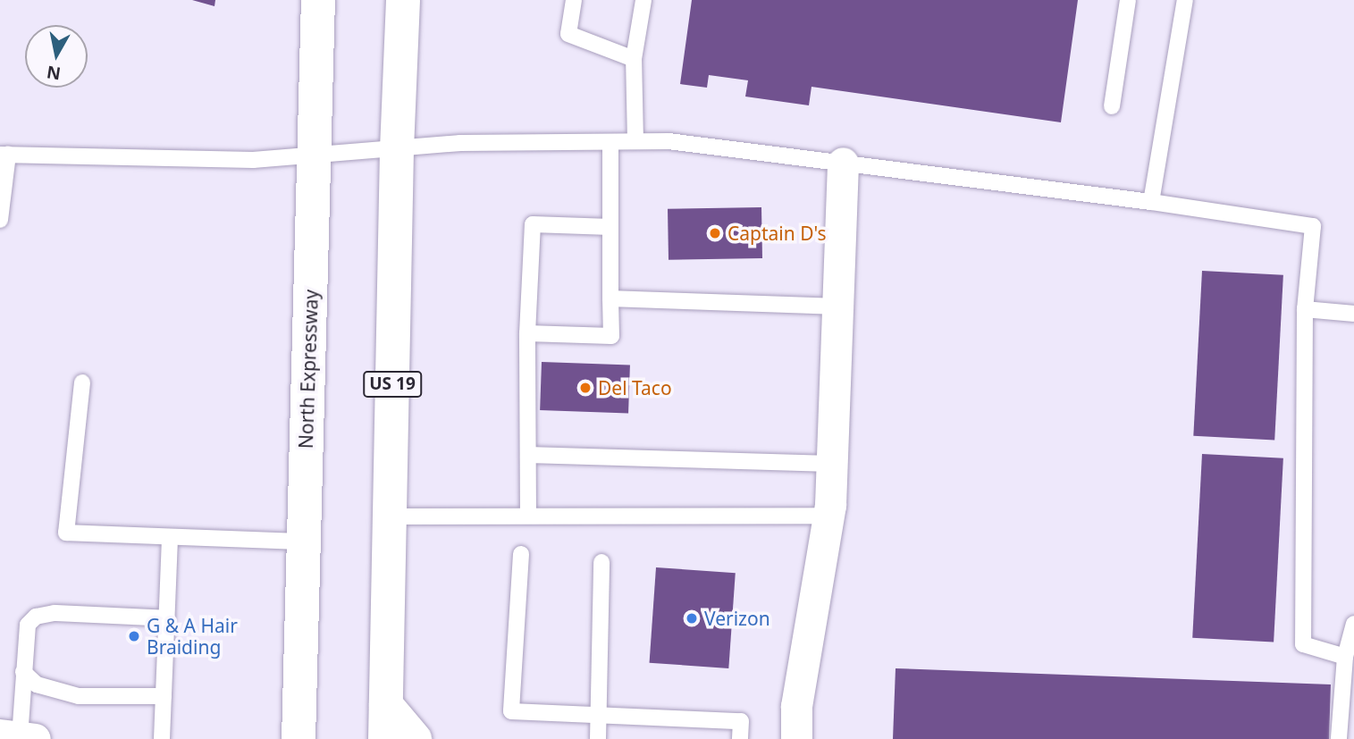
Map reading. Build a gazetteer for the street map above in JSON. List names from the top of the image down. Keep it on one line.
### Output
{"streets":{"highway":["North Expressway","US 19"]},"places":["Captain D's","Del Taco","Verizon","G & A Hair Braiding"],"north":"bottom"}
